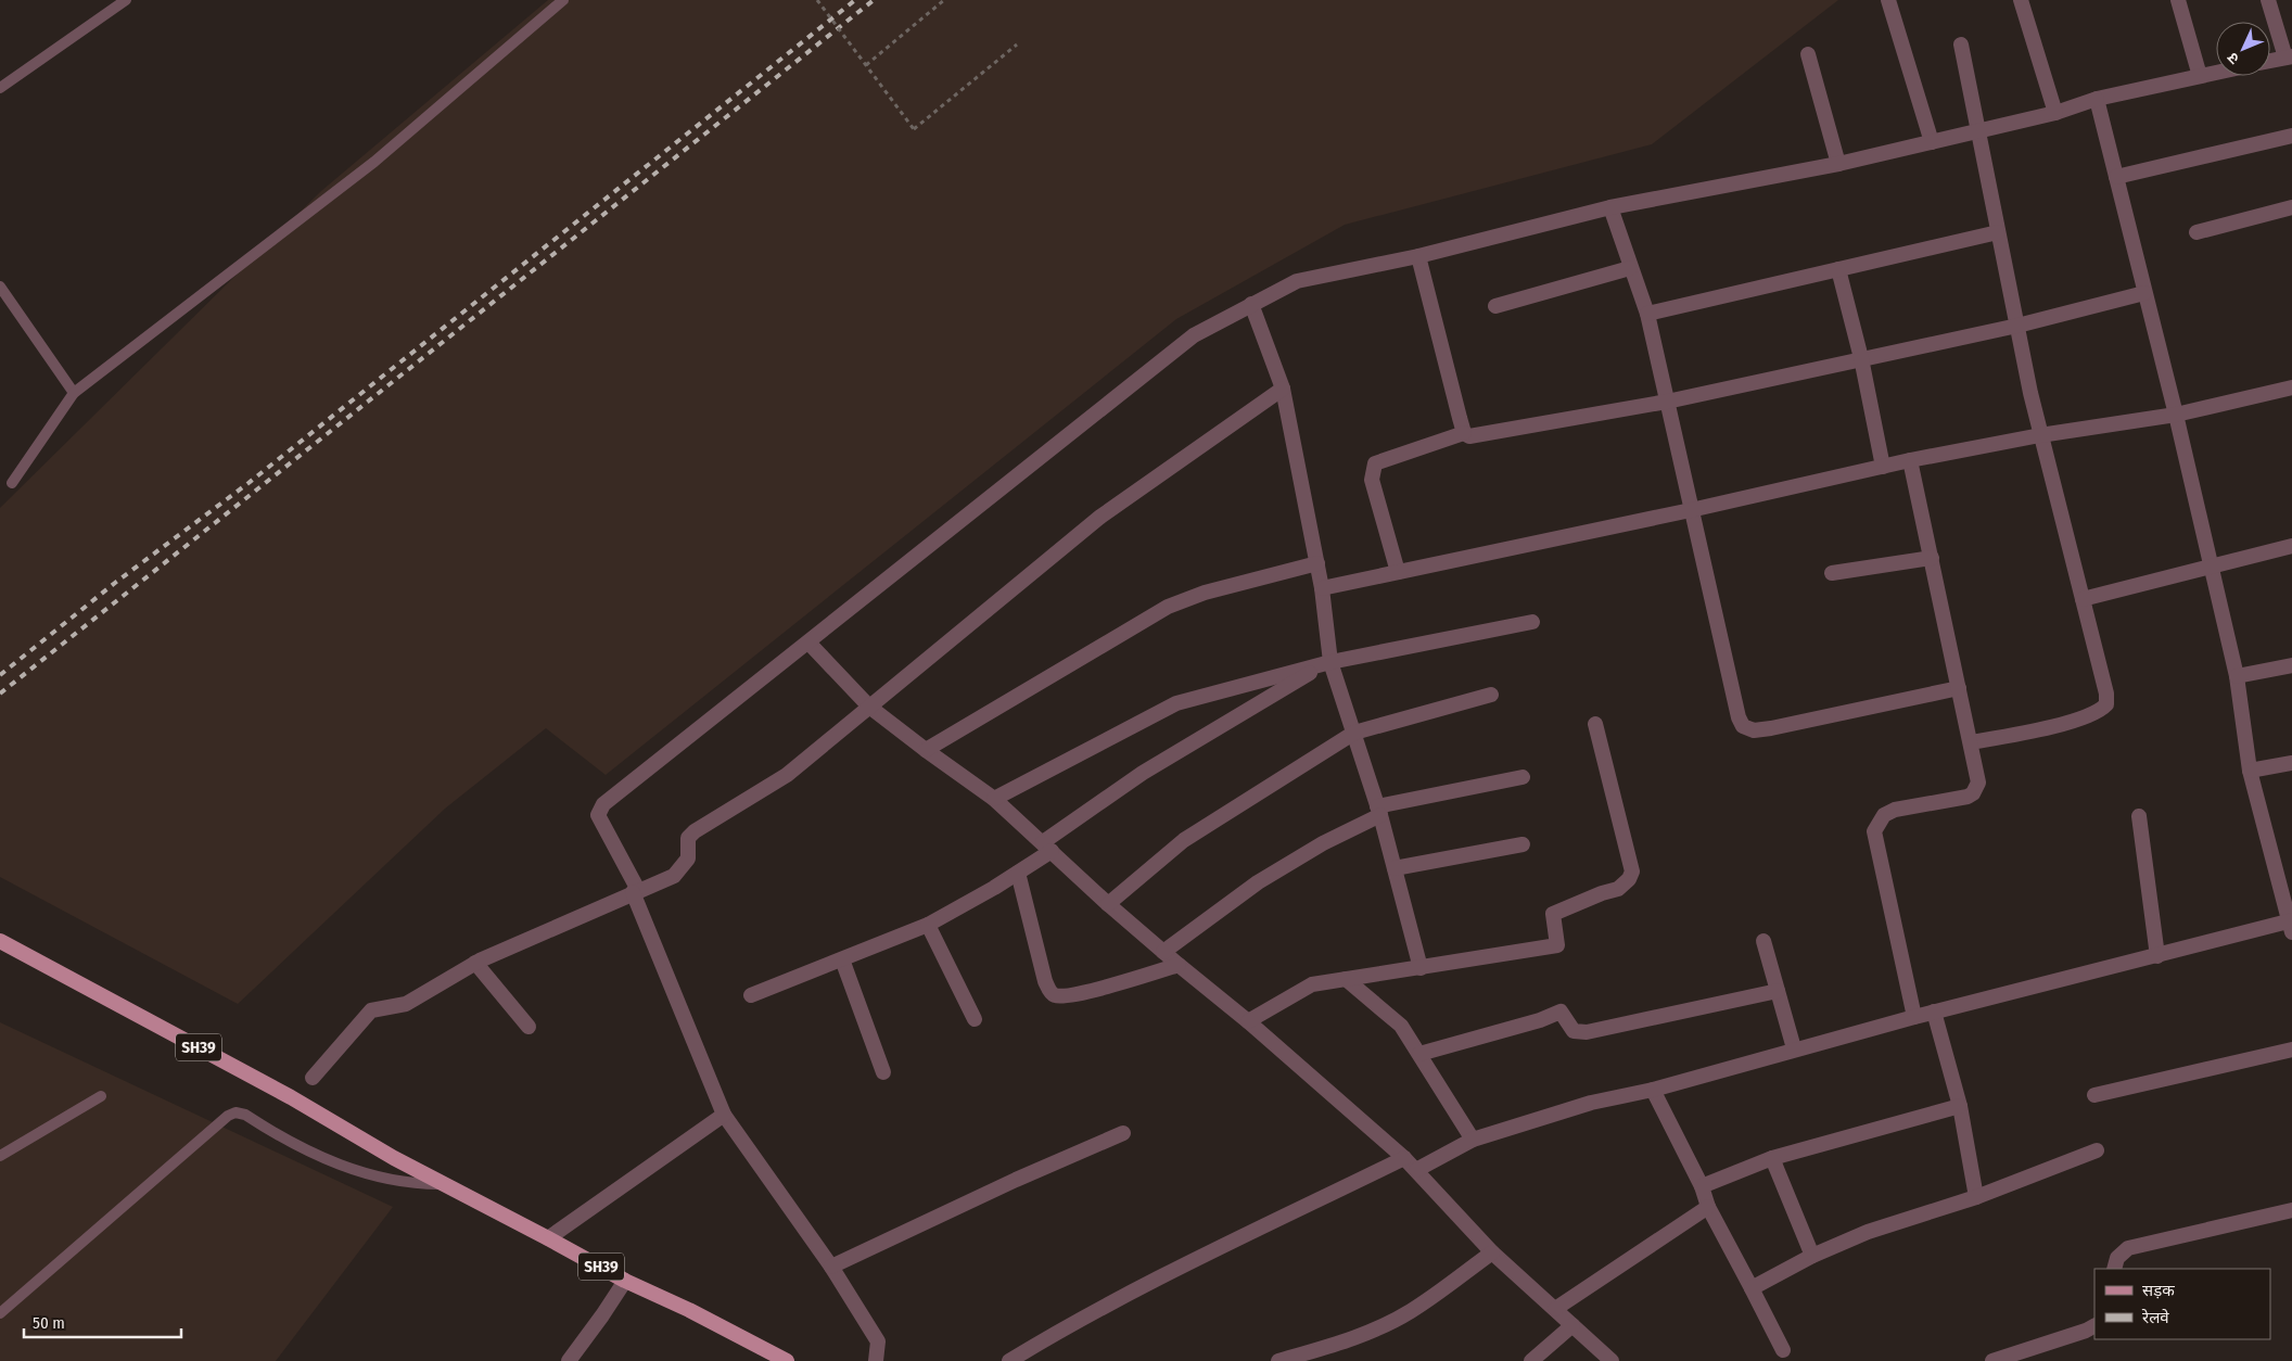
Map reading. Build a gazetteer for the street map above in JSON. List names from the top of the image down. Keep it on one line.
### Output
{"streets":{"main road":["SH39"]},"legend":["सड़क","रेलवे"],"scale_bar":"50 m","north":"bottom left"}
